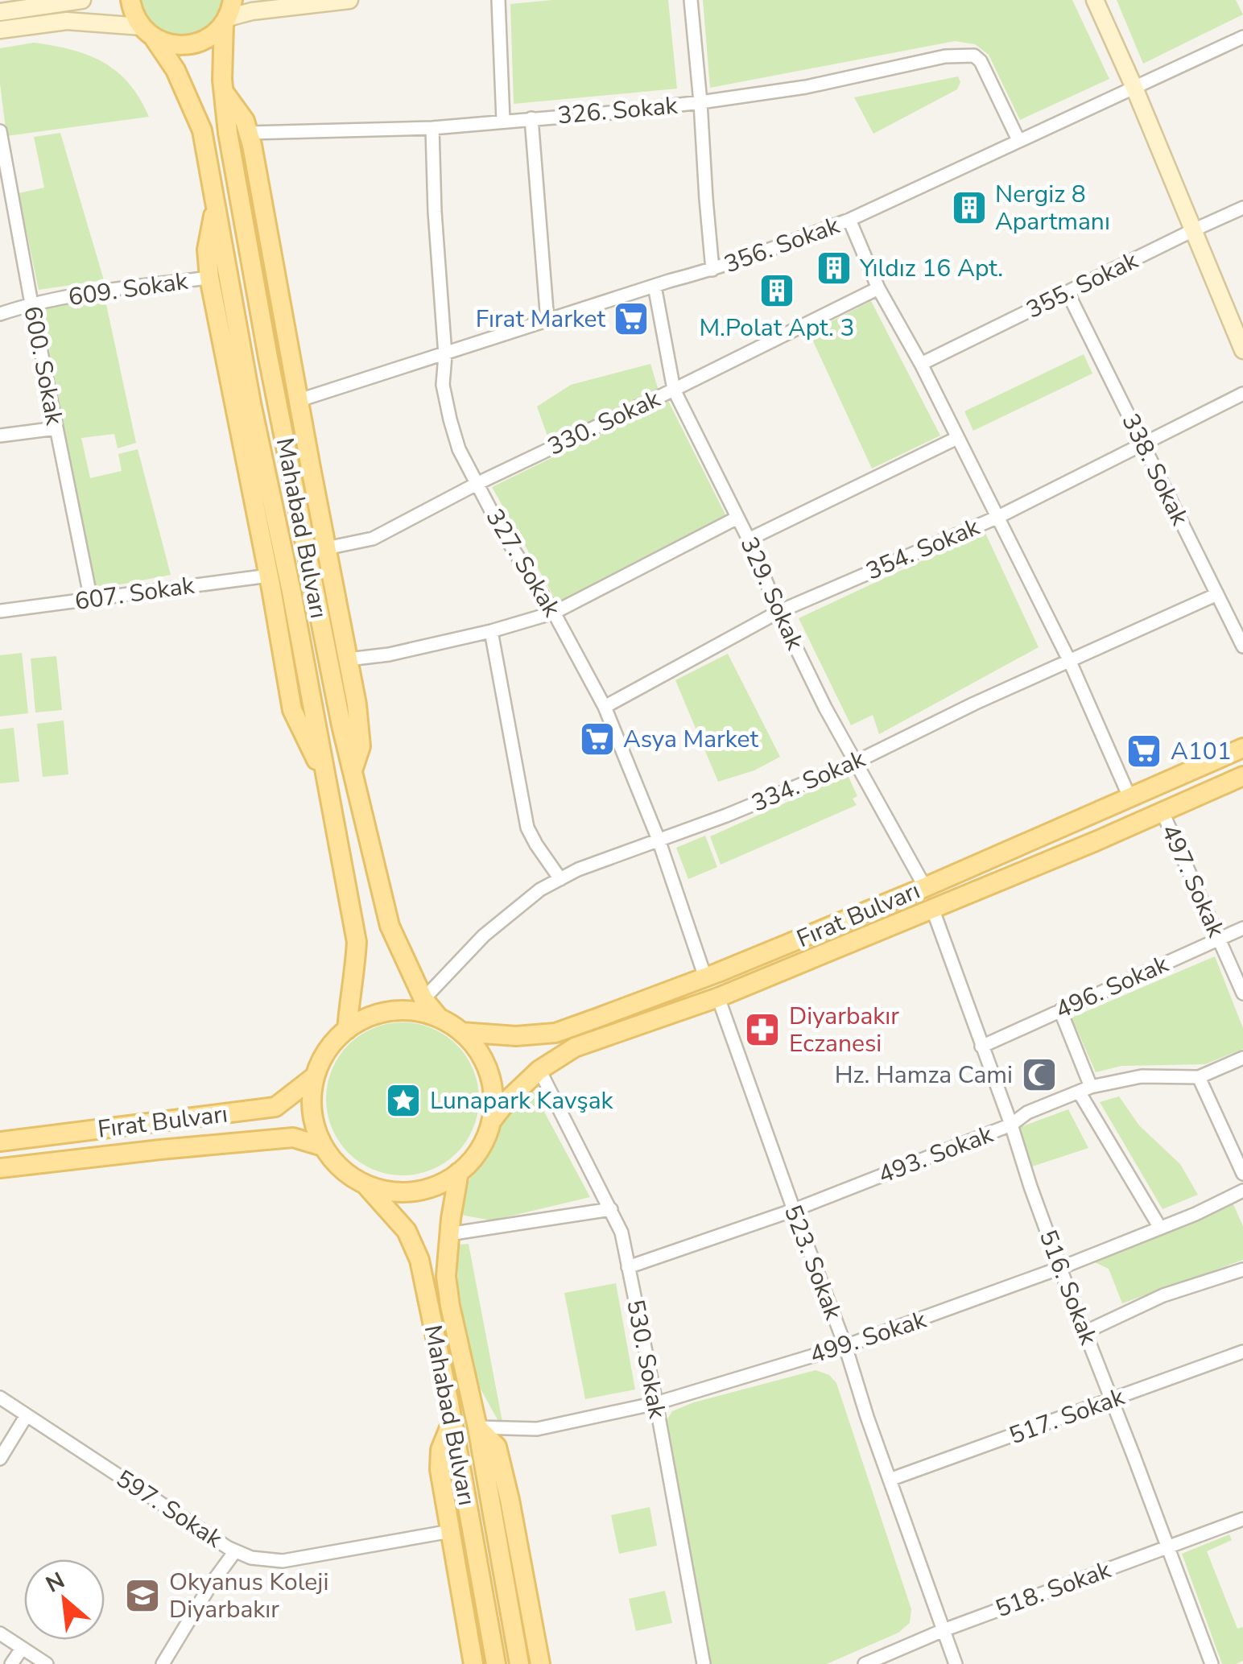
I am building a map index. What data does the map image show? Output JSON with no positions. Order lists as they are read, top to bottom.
{
  "streets": {
    "main road": ["Mahabad Bulvarı", "Fırat Bulvarı"],
    "street": [
      "326. Sokak",
      "356. Sokak",
      "355. Sokak",
      "609. Sokak",
      "600. Sokak",
      "330. Sokak",
      "338. Sokak",
      "354. Sokak",
      "327. Sokak",
      "607. Sokak",
      "329. Sokak",
      "334. Sokak",
      "497. Sokak",
      "496. Sokak",
      "493. Sokak",
      "523. Sokak",
      "516. Sokak",
      "499. Sokak",
      "530. Sokak",
      "517. Sokak",
      "597. Sokak",
      "518. Sokak"
    ]
  },
  "crossings": [
    ["326. Sokak", "356. Sokak"],
    ["326. Sokak", "327. Sokak"],
    ["356. Sokak", "327. Sokak"],
    ["356. Sokak", "329. Sokak"],
    ["355. Sokak", "338. Sokak"],
    ["609. Sokak", "600. Sokak"],
    ["600. Sokak", "607. Sokak"],
    ["330. Sokak", "327. Sokak"],
    ["330. Sokak", "329. Sokak"],
    ["338. Sokak", "354. Sokak"],
    ["338. Sokak", "334. Sokak"],
    ["Mahabad Bulvarı", "334. Sokak"],
    ["Mahabad Bulvarı", "Fırat Bulvarı"],
    ["Mahabad Bulvarı", "499. Sokak"],
    ["354. Sokak", "327. Sokak"],
    ["354. Sokak", "329. Sokak"],
    ["327. Sokak", "334. Sokak"],
    ["327. Sokak", "Fırat Bulvarı"],
    ["329. Sokak", "334. Sokak"],
    ["329. Sokak", "Fırat Bulvarı"],
    ["497. Sokak", "Fırat Bulvarı"],
    ["497. Sokak", "496. Sokak"],
    ["Fırat Bulvarı", "523. Sokak"],
    ["Fırat Bulvarı", "516. Sokak"],
    ["Fırat Bulvarı", "530. Sokak"],
    ["496. Sokak", "516. Sokak"],
    ["493. Sokak", "523. Sokak"],
    ["493. Sokak", "516. Sokak"],
    ["493. Sokak", "530. Sokak"],
    ["523. Sokak", "499. Sokak"],
    ["523. Sokak", "517. Sokak"],
    ["523. Sokak", "518. Sokak"],
    ["516. Sokak", "499. Sokak"],
    ["516. Sokak", "517. Sokak"],
    ["516. Sokak", "518. Sokak"],
    ["499. Sokak", "530. Sokak"]
  ],
  "places": {
    "building": ["Nergiz 8 Apartmanı", "Yıldız 16 Apt.", "M.Polat Apt. 3"],
    "supermarket": ["Fırat Market", "Asya Market", "A101"],
    "pharmacy": ["Diyarbakır Eczanesi"],
    "mosque": ["Hz. Hamza Cami"],
    "place": ["Lunapark Kavşak"],
    "school or university": ["Okyanus Koleji Diyarbakır"]
  },
  "north": "top left"
}
